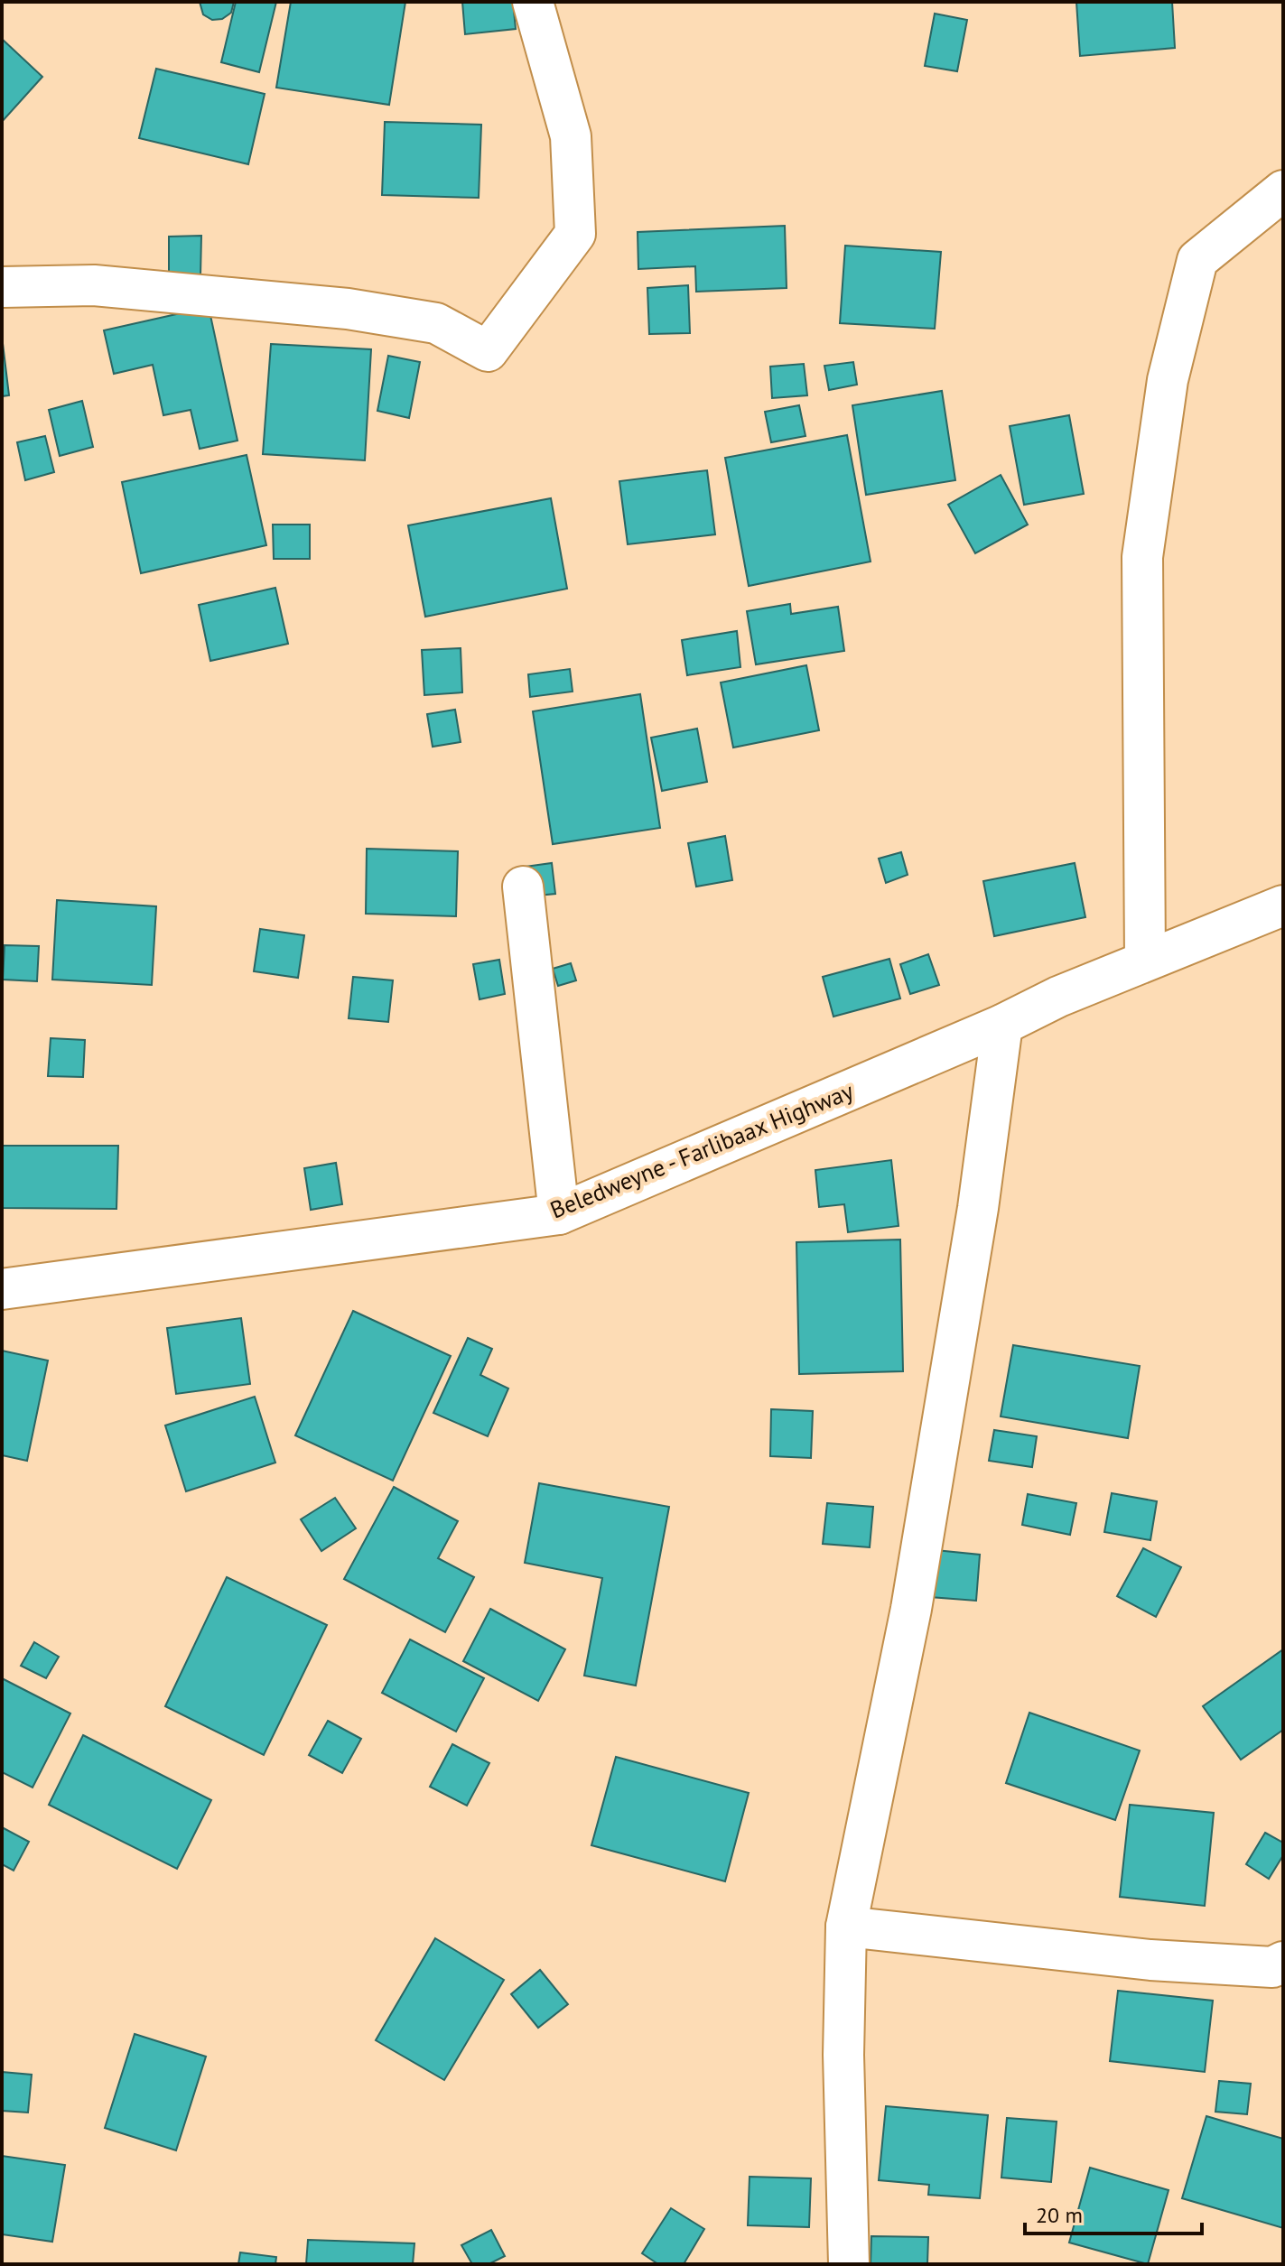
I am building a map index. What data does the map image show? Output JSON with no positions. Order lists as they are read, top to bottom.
{
  "streets": {
    "street": ["Beledweyne - Farlibaax Highway"]
  },
  "scale_bar": "20 m"
}
